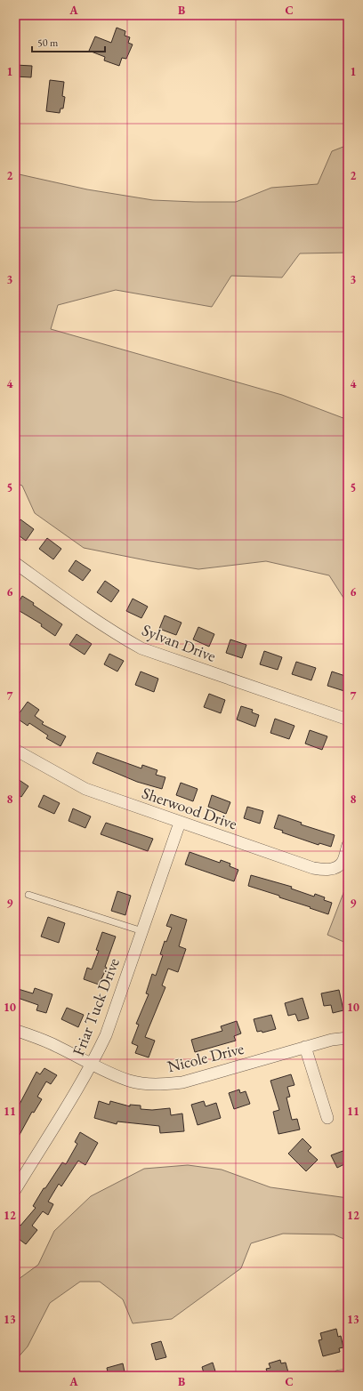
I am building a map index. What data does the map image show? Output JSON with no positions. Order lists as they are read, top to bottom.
{
  "streets": {
    "street": [
      "Sylvan Drive",
      "Sherwood Drive",
      "Friar Tuck Drive",
      "Nicole Drive"
    ]
  },
  "crossings": [
    ["Sherwood Drive", "Friar Tuck Drive"],
    ["Friar Tuck Drive", "Nicole Drive"]
  ],
  "scale_bar": "50 m",
  "grid": {
    "columns": ["A", "B", "C"],
    "rows": [
      "1",
      "2",
      "3",
      "4",
      "5",
      "6",
      "7",
      "8",
      "9",
      "10",
      "11",
      "12",
      "13"
    ]
  }
}
